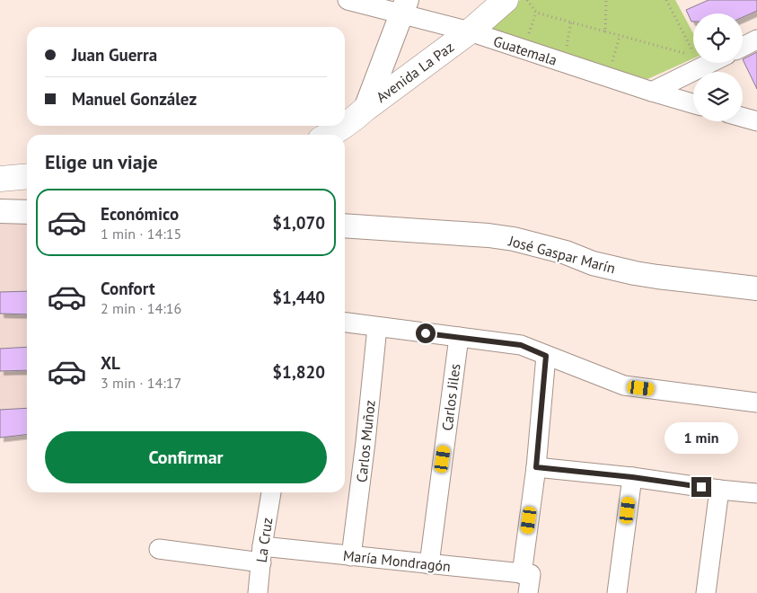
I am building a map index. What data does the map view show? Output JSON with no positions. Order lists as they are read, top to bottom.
{
  "streets": {
    "main road": ["Avenida La Paz"],
    "street": [
      "Guatemala",
      "José Gaspar Marín",
      "Carlos Jiles",
      "Carlos Muñoz",
      "La Cruz",
      "María Mondragón"
    ]
  },
  "crossings": [
    ["Guatemala", "Avenida La Paz"],
    ["Carlos Jiles", "María Mondragón"],
    ["Carlos Muñoz", "María Mondragón"],
    ["La Cruz", "María Mondragón"]
  ],
  "page": {
    "banner": ["Juan Guerra", "Manuel González"],
    "heading": "Elige un viaje",
    "list": [
      {
        "name": "Económico",
        "note": "1 min · 14:15",
        "value": "$1,070"
      },
      {
        "name": "Confort",
        "note": "2 min · 14:16",
        "value": "$1,440"
      },
      {
        "name": "XL",
        "note": "3 min · 14:17",
        "value": "$1,820"
      }
    ],
    "bubble": "1 min",
    "buttons": "Confirmar"
  }
}
